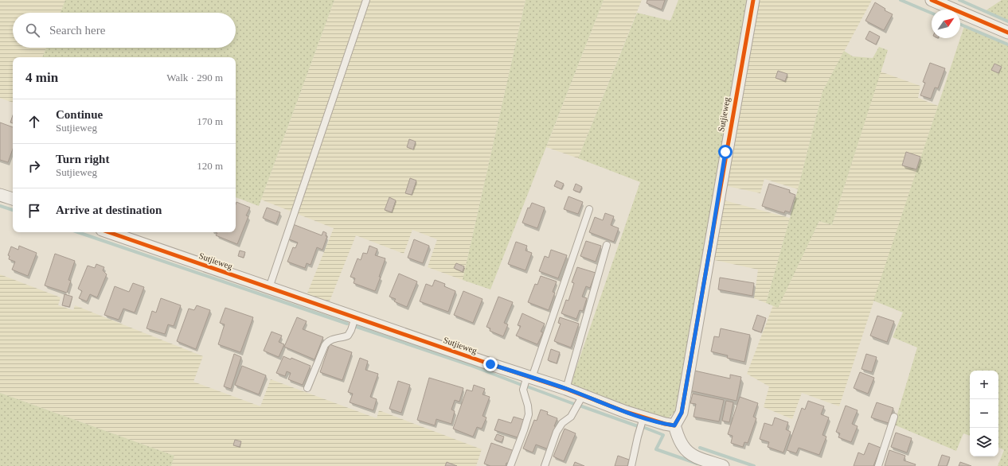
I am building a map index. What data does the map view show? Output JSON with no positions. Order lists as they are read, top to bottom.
{
  "streets": {
    "street": ["Sutjieweg"]
  },
  "north": "top right",
  "page": {
    "search": "Search here",
    "heading": ["4 min", "Walk · 290 m"],
    "list": [
      ["Continue", "Sutjieweg", "170 m"],
      ["Turn right", "Sutjieweg", "120 m"],
      "Arrive at destination"
    ],
    "map_buttons": ["+", "−"]
  }
}
